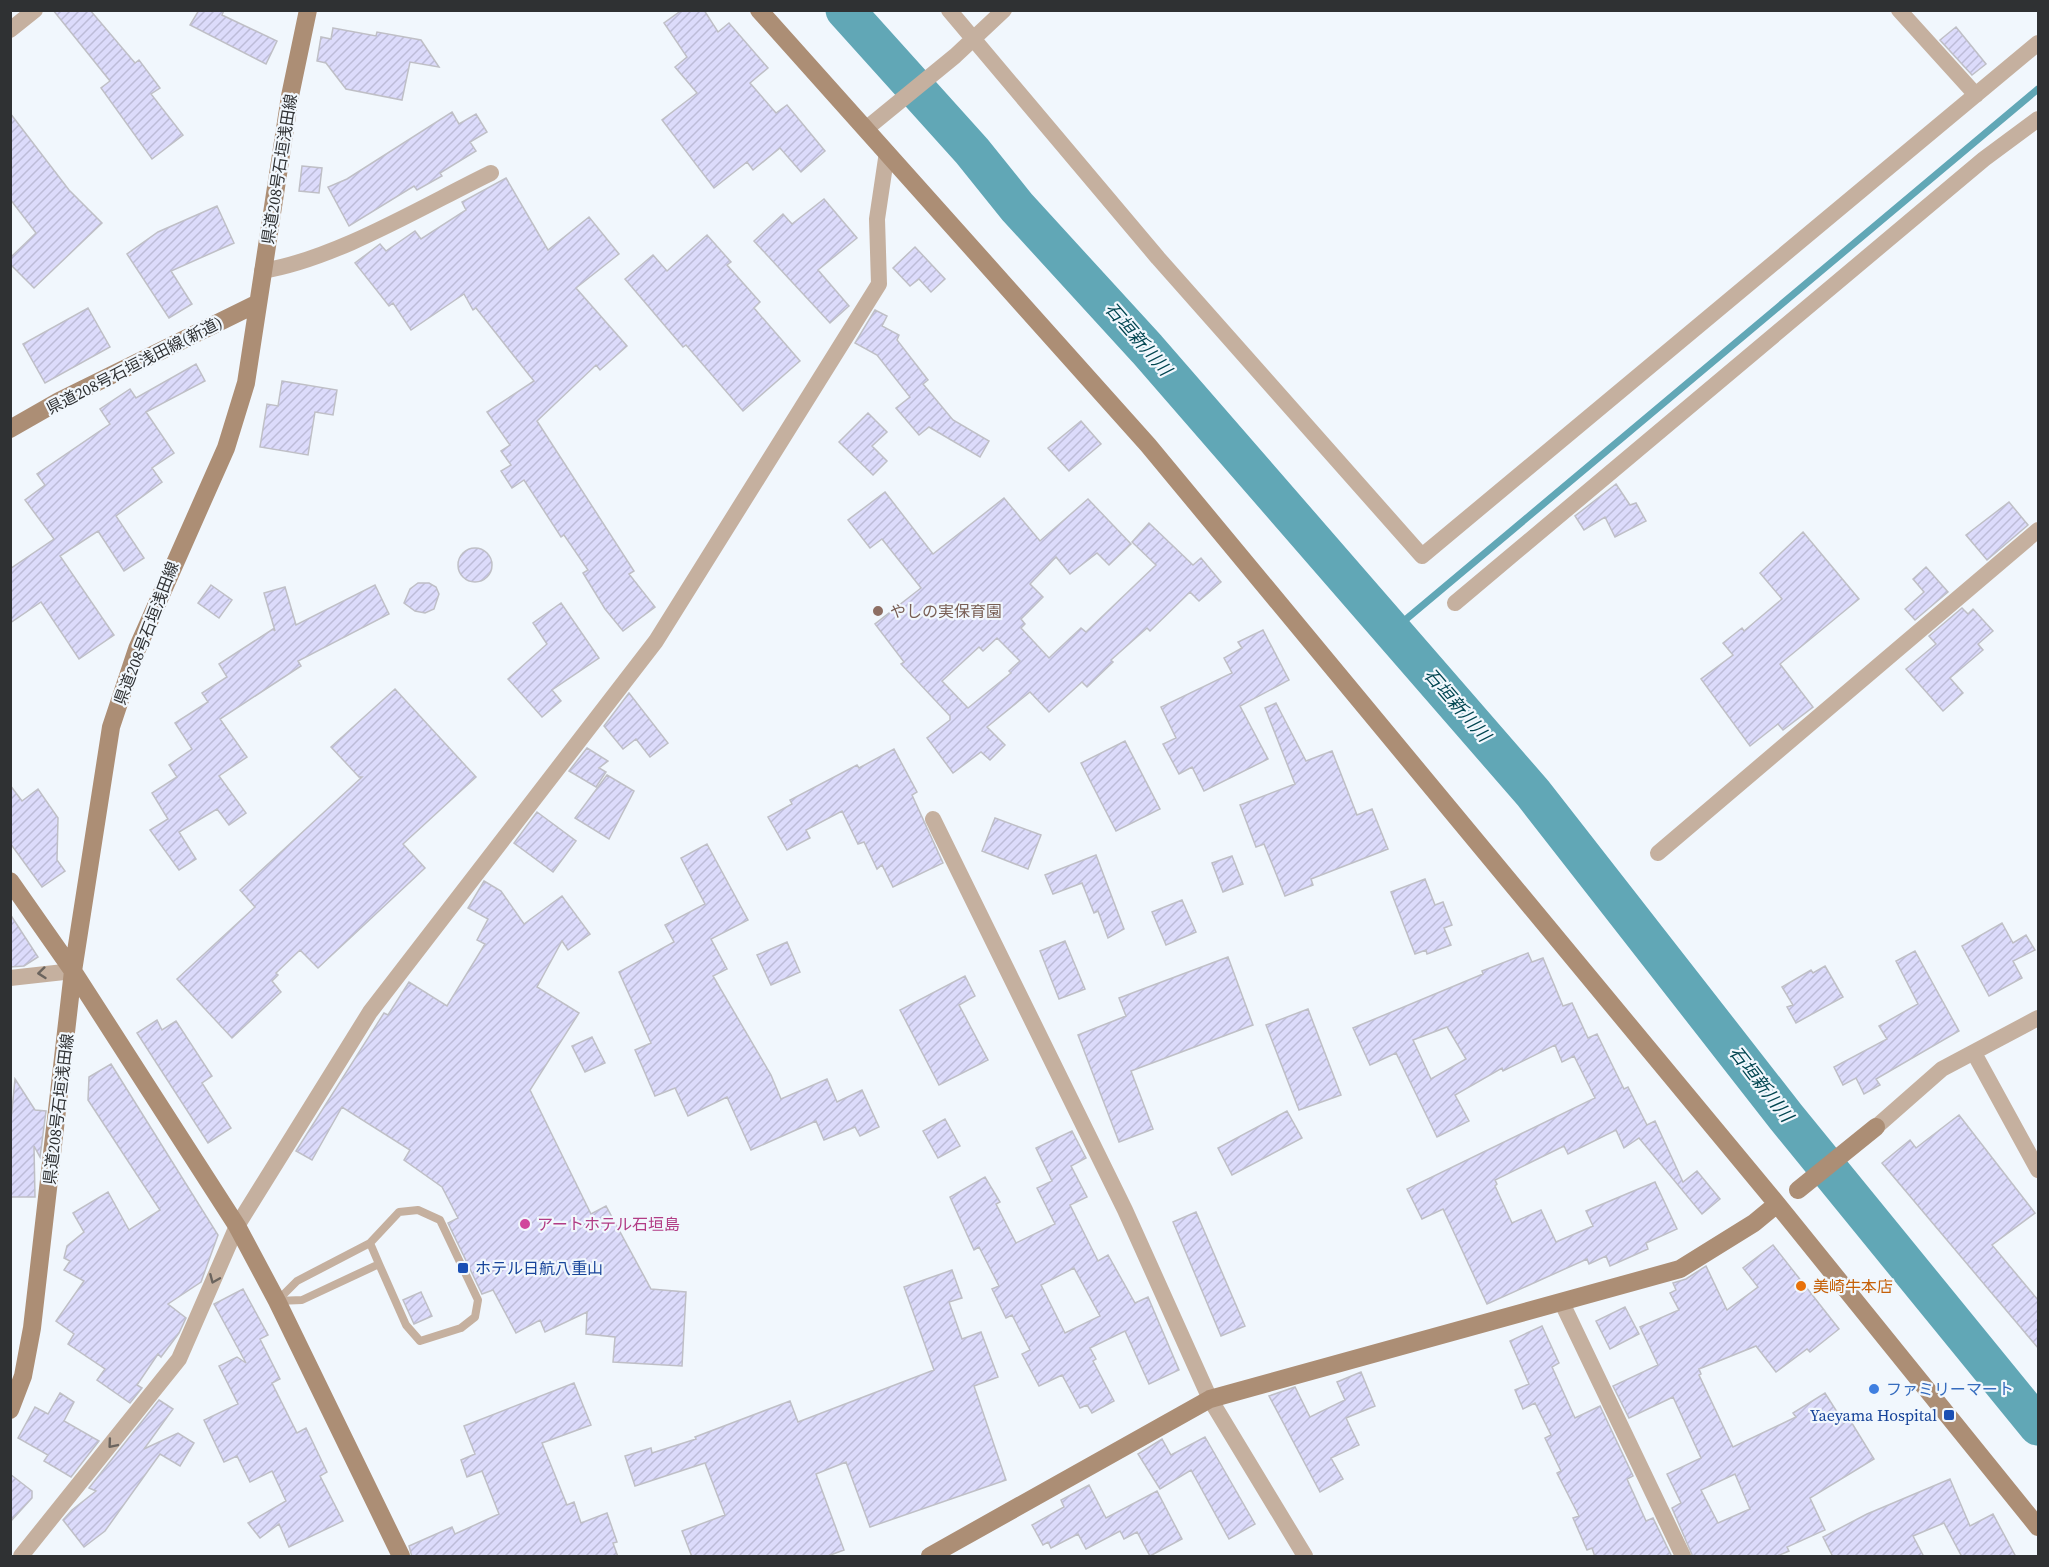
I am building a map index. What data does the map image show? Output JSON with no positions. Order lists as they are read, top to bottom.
{
  "streets": {
    "street": ["県道208号石垣浅田線", "県道208号石垣浅田線(新道)"]
  },
  "crossings": [
    ["県道208号石垣浅田線", "県道208号石垣浅田線(新道)"]
  ],
  "water": ["石垣新川川"],
  "places": {
    "other": [
      "やしの実保育園",
      "アートホテル石垣島",
      "美崎牛本店",
      "ファミリーマート"
    ],
    "transit": ["ホテル日航八重山", "Yaeyama Hospital"]
  }
}
